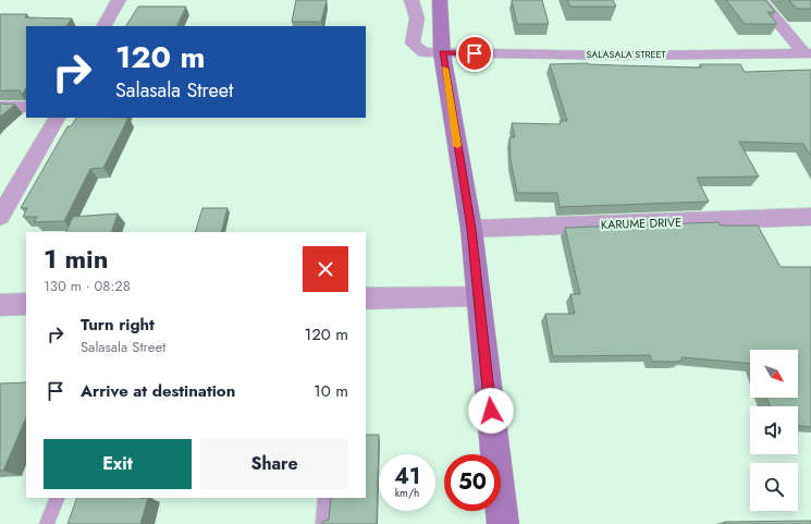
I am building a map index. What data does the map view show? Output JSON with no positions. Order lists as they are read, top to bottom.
{
  "streets": {
    "street": ["SALASALA STREET", "KARUME DRIVE"]
  },
  "north": "bottom right",
  "page": {
    "turn": ["120 m", "Salasala Street"],
    "heading": ["1 min", "130 m · 08:28"],
    "list": [
      {
        "name": "Turn right",
        "note": "Salasala Street",
        "value": "120 m"
      },
      {
        "name": "Arrive at destination",
        "value": "10 m"
      }
    ],
    "buttons": ["Exit", "Share"],
    "speed": "41 km/h",
    "limit": "50"
  }
}
